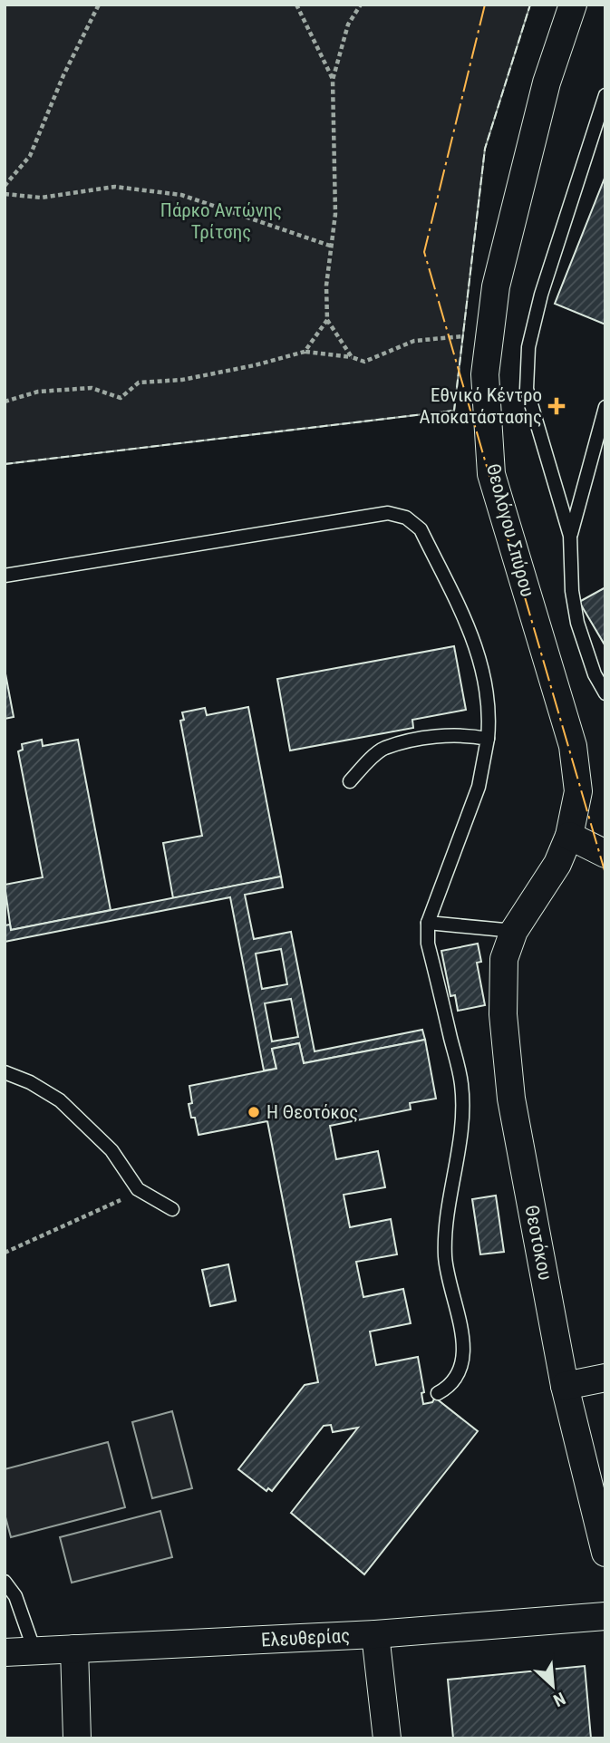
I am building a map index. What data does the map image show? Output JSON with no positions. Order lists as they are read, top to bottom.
{
  "streets": {
    "street": ["Θεολόγου Σπύρου", "Θεοτόκου", "Ελευθερίας"]
  },
  "crossings": [
    ["Θεολόγου Σπύρου", "Θεοτόκου"]
  ],
  "parks": ["Πάρκο Αντώνης Τρίτσης"],
  "places": {
    "health": ["Εθνικό Κέντρο Αποκατάστασης"],
    "other": ["Η Θεοτόκος"]
  },
  "north": "bottom right"
}
